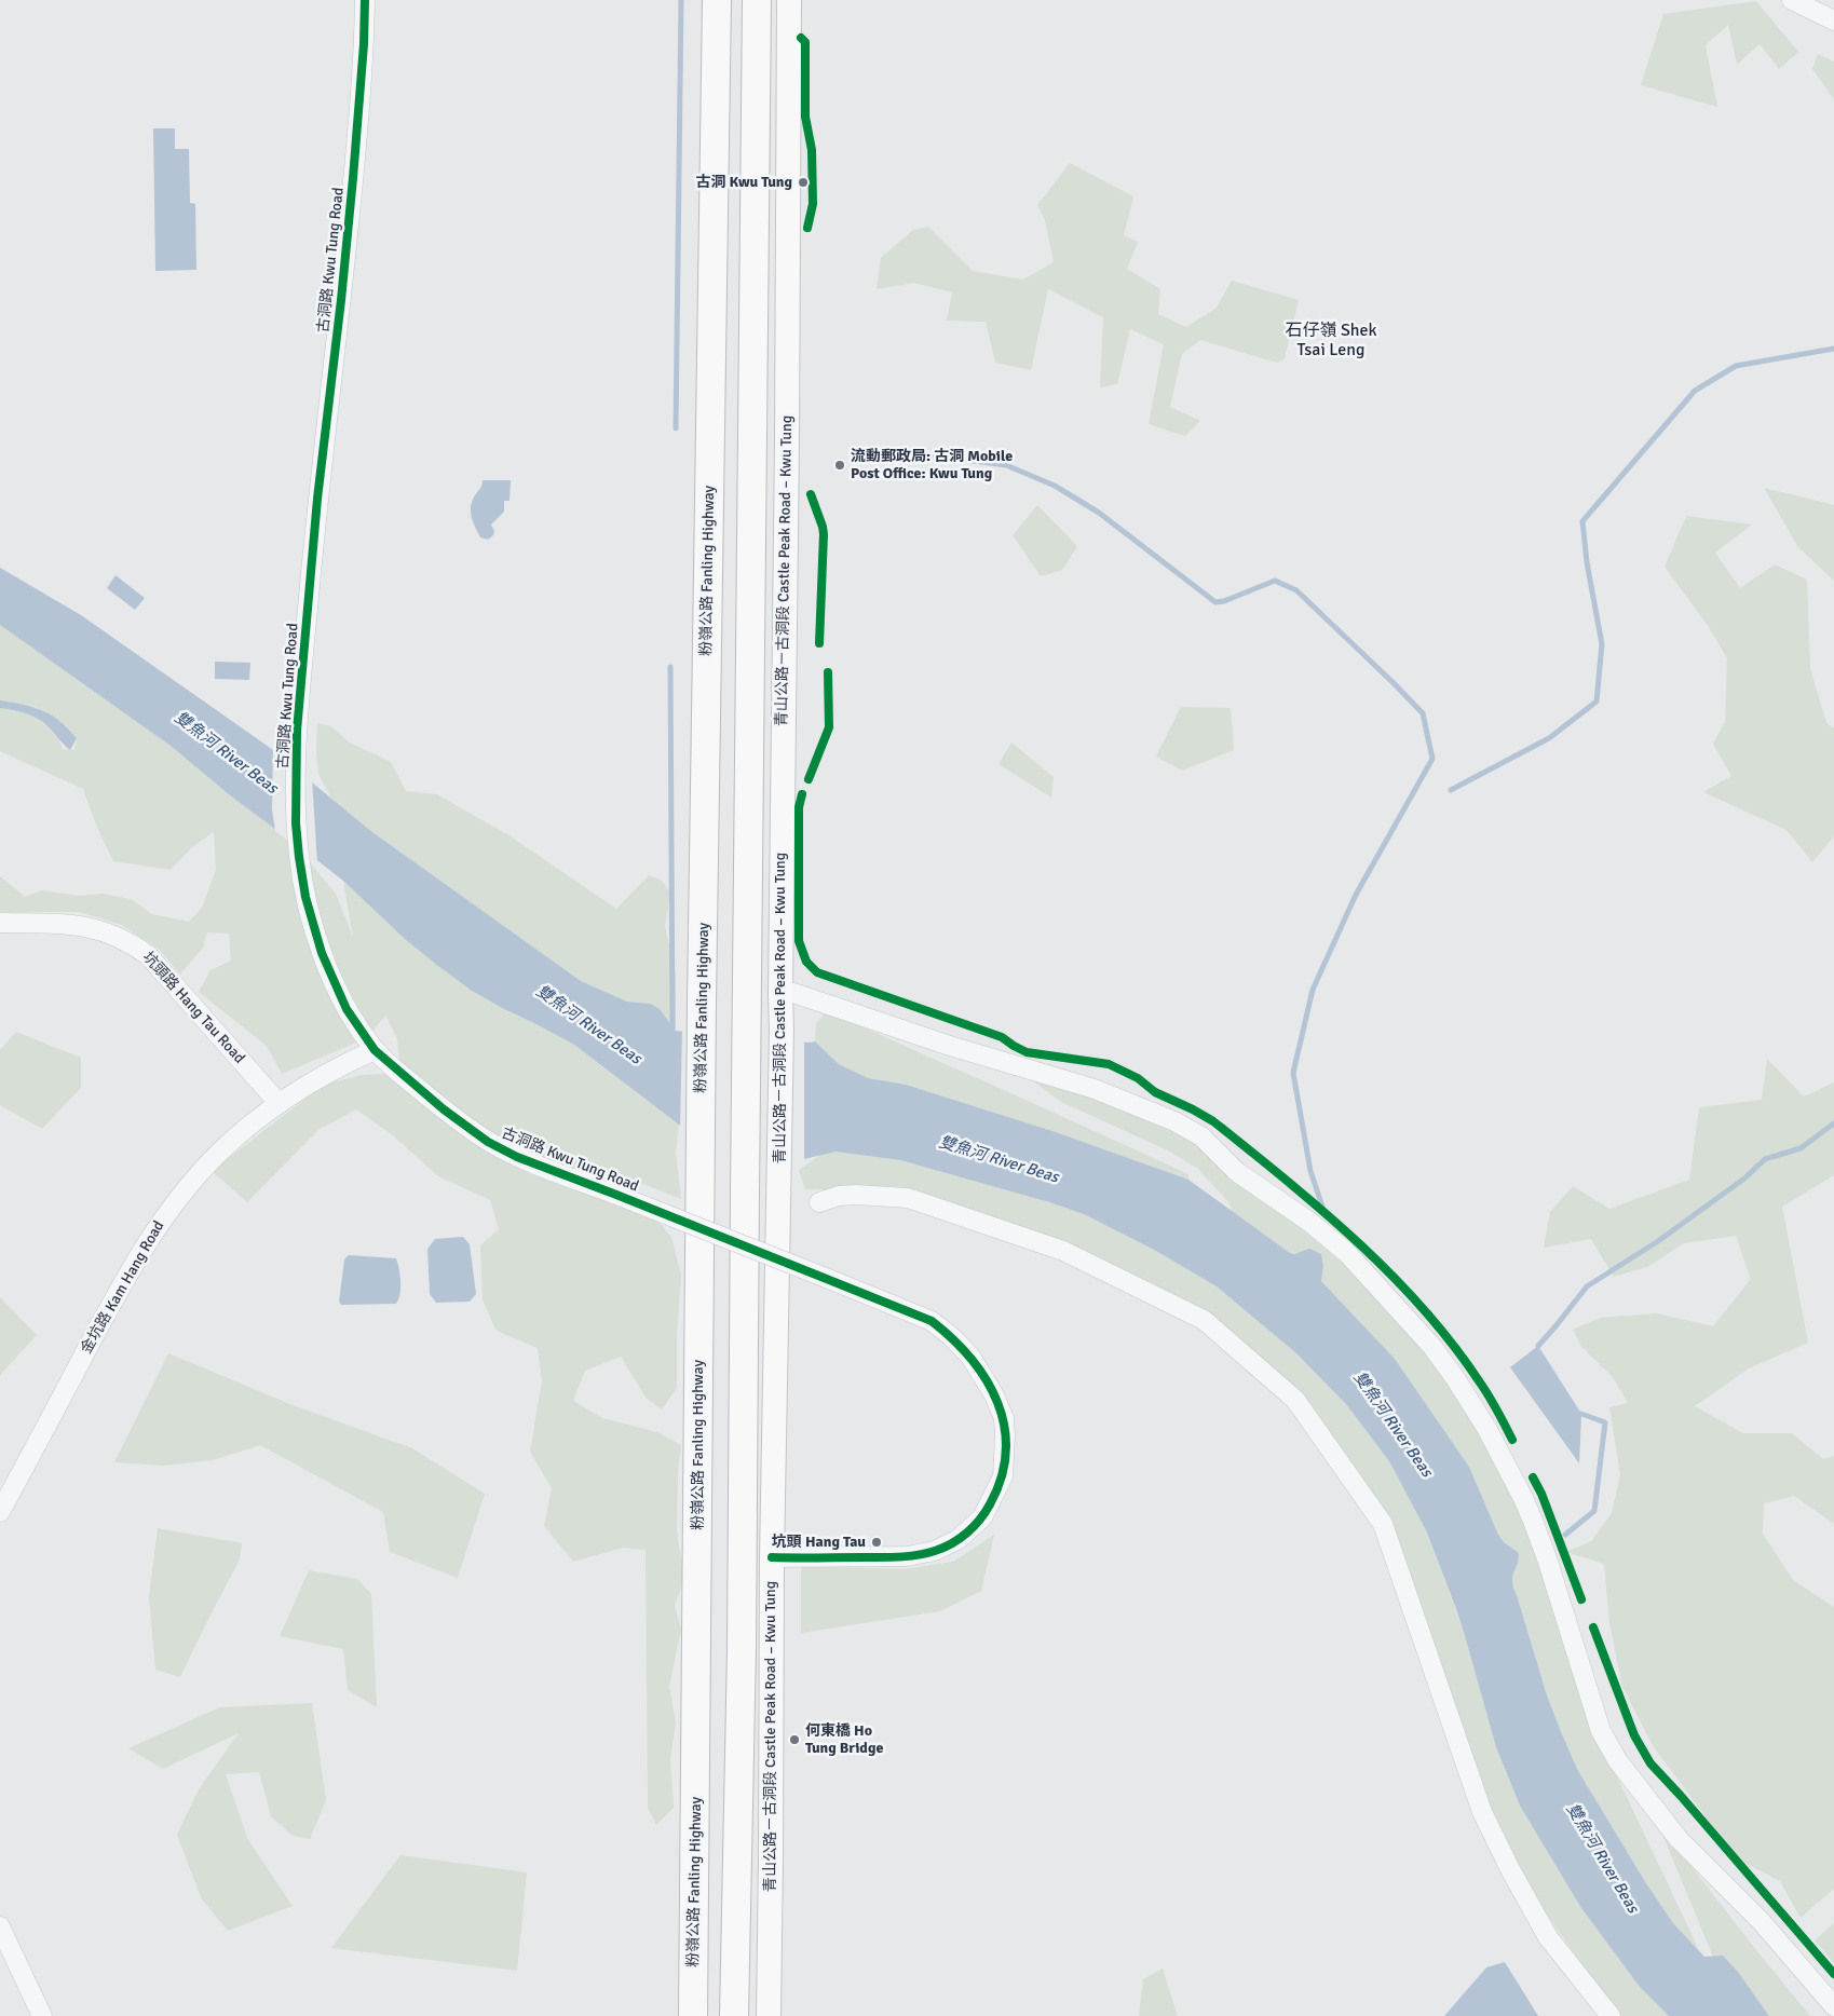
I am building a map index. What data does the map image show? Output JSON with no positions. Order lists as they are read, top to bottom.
{
  "streets": {
    "highway": ["粉嶺公路 Fanling Highway"],
    "main road": ["青山公路－古洞段 Castle Peak Road – Kwu Tung"],
    "street": ["古洞路 Kwu Tung Road", "坑頭路 Hang Tau Road", "金坑路 Kam Hang Road"]
  },
  "crossings": [
    ["古洞路 Kwu Tung Road", "青山公路－古洞段 Castle Peak Road – Kwu Tung"],
    ["古洞路 Kwu Tung Road", "金坑路 Kam Hang Road"],
    ["坑頭路 Hang Tau Road", "金坑路 Kam Hang Road"]
  ],
  "districts": ["石仔嶺 Shek Tsai Leng"],
  "water": ["雙魚河 River Beas"],
  "places": [
    "古洞 Kwu Tung",
    "流動郵政局: 古洞 Mobile Post Office: Kwu Tung",
    "坑頭 Hang Tau",
    "何東橋 Ho Tung Bridge"
  ]
}
